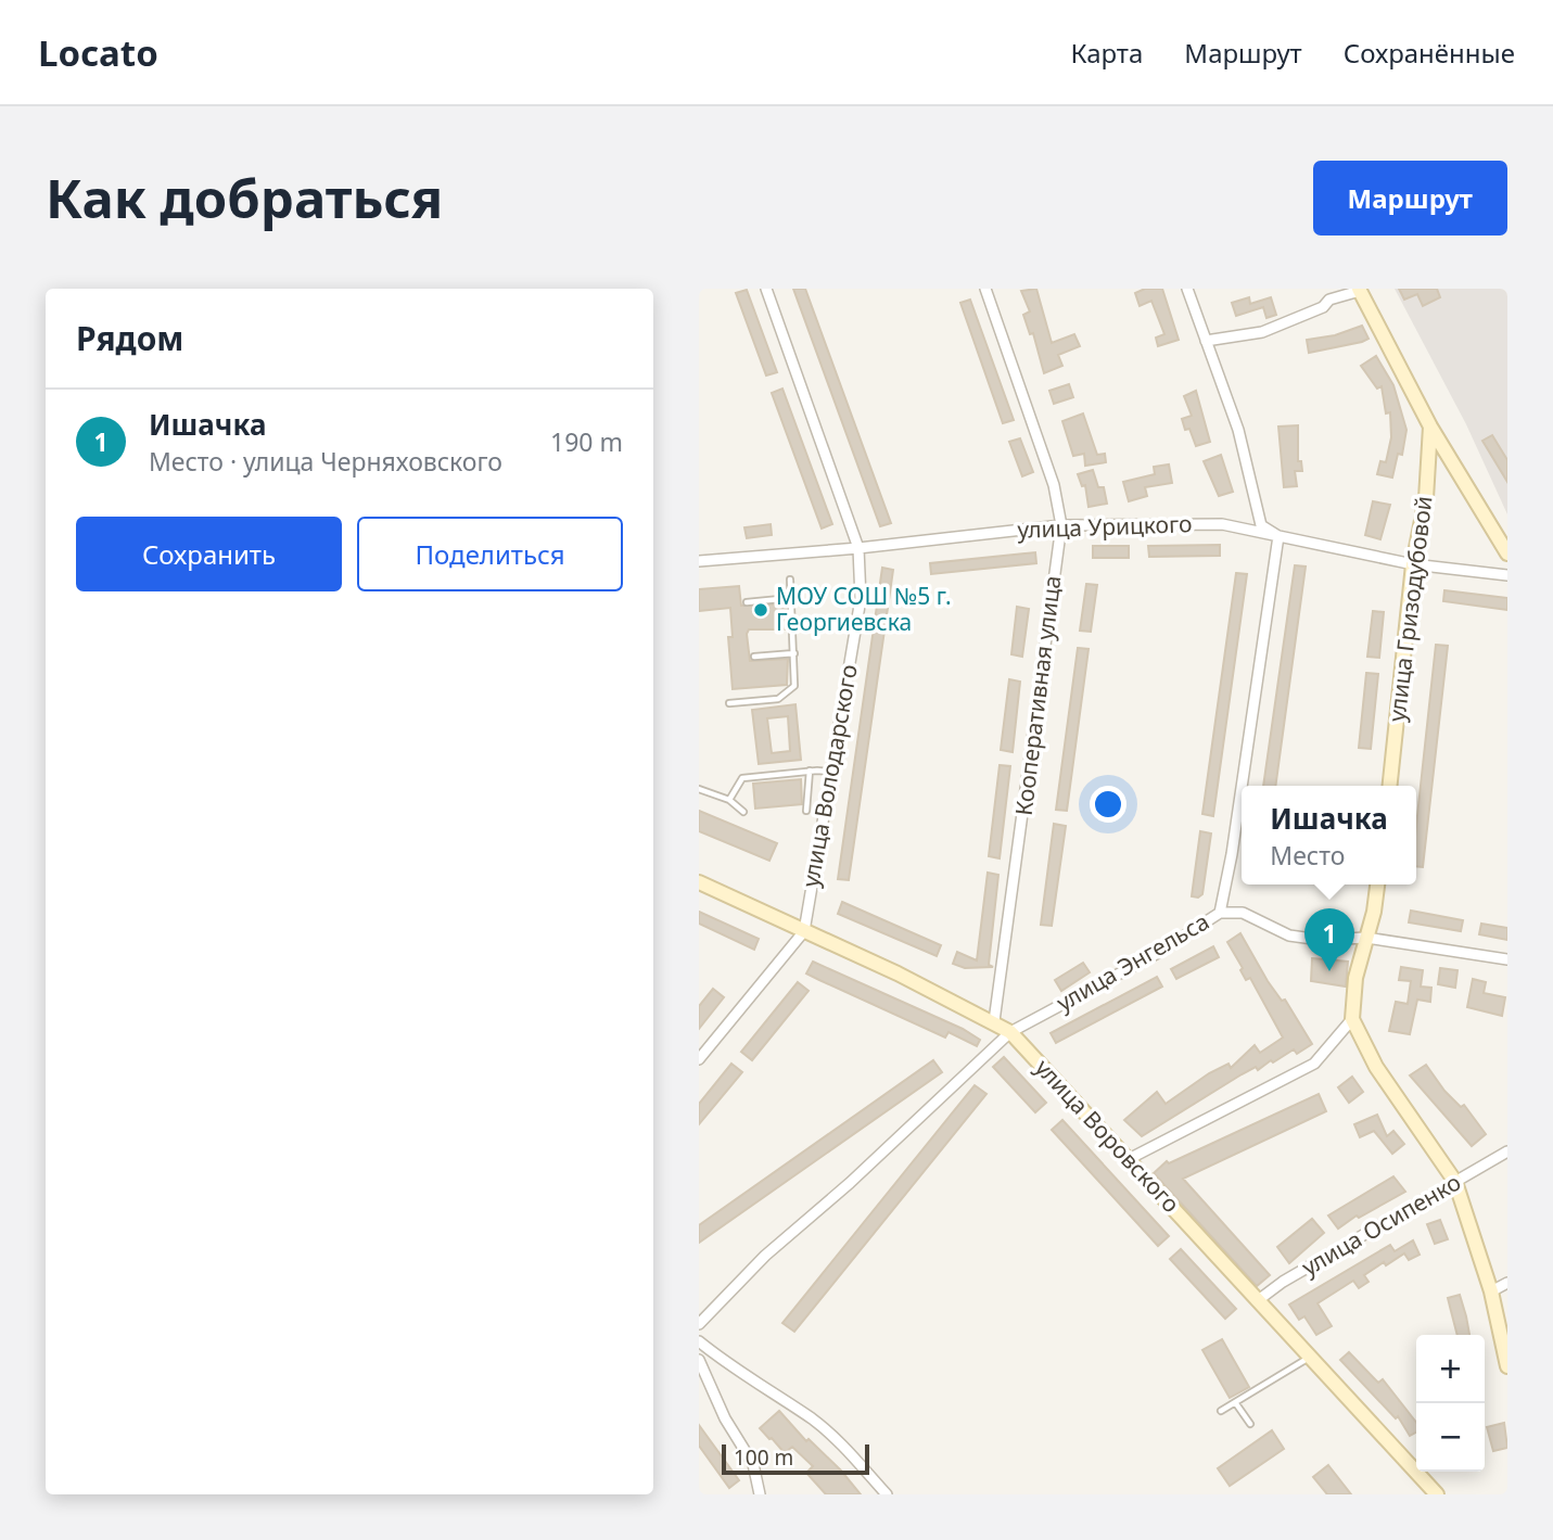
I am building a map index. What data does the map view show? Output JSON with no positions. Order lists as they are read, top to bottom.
{
  "streets": {
    "street": [
      "улица Урицкого",
      "улица Гризодубовой",
      "Кооперативная улица",
      "улица Володарского",
      "улица Энгельса",
      "улица Воровского",
      "улица Осипенко"
    ]
  },
  "crossings": [
    ["улица Урицкого", "улица Гризодубовой"],
    ["улица Урицкого", "Кооперативная улица"],
    ["улица Урицкого", "улица Володарского"],
    ["улица Урицкого", "улица Энгельса"],
    ["Кооперативная улица", "улица Воровского"],
    ["улица Володарского", "улица Воровского"],
    ["улица Энгельса", "улица Воровского"],
    ["улица Воровского", "улица Осипенко"]
  ],
  "places": ["МОУ СОШ №5 г. Георгиевска"],
  "scale_bar": "100 m",
  "page": {
    "header": "Locato",
    "nav": ["Карта", "Маршрут", "Сохранённые"],
    "buttons": [
      "Маршрут",
      ["Сохранить", "Поделиться"]
    ],
    "title": "Как добраться",
    "heading": "Рядом",
    "list": [
      {
        "mark": "1",
        "name": "Ишачка",
        "note": "Место · улица Черняховского",
        "value": "190 m"
      }
    ],
    "popup": ["Ишачка", "Место"],
    "pins": "1",
    "map_buttons": ["+", "−"],
    "scale": "100 m"
  }
}
